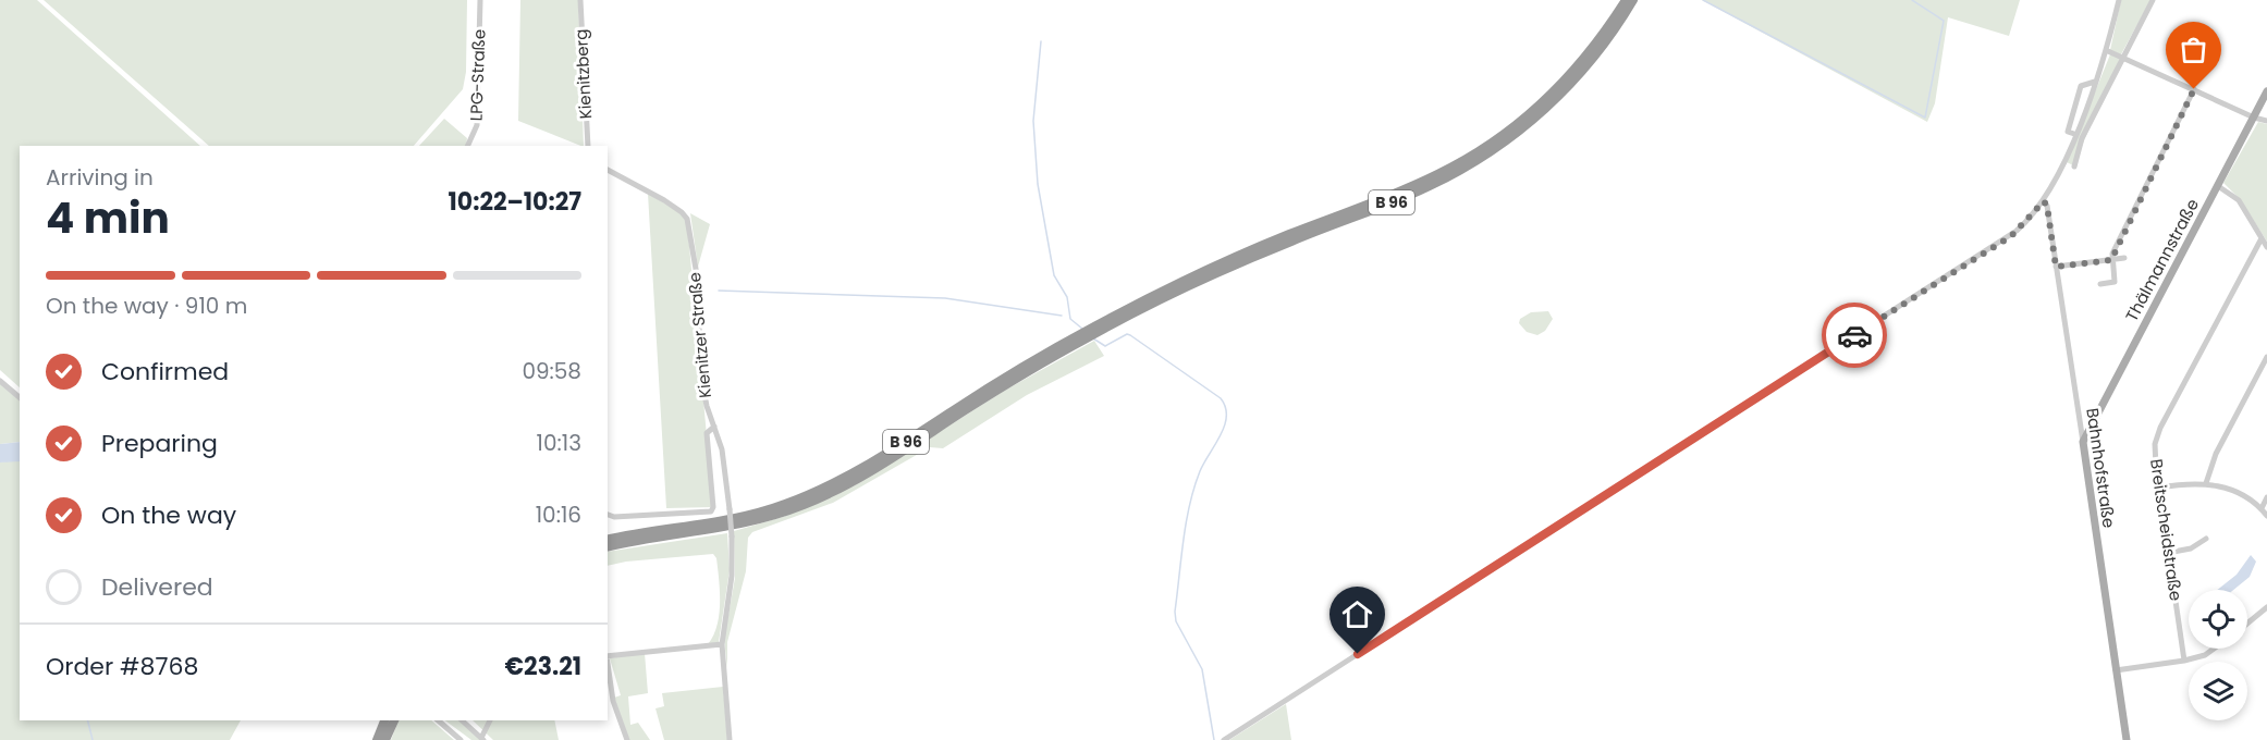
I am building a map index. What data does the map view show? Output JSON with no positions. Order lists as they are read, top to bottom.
{
  "streets": {
    "highway": ["B 96"],
    "main road": ["Thälmannstraße", "Bahnhofstraße"],
    "street": [
      "Kienitzberg",
      "LPG-Straße",
      "Kienitzer Straße",
      "Breitscheidstraße"
    ]
  },
  "crossings": [
    ["Thälmannstraße", "Bahnhofstraße"]
  ],
  "page": {
    "heading": ["4 min", "Arriving in", "10:22–10:27"],
    "panel": ["Order #8768", "€23.21"],
    "bar": "On the way · 910 m",
    "list": [
      ["Confirmed", "09:58"],
      ["Preparing", "10:13"],
      ["On the way", "10:16"],
      "Delivered"
    ]
  }
}
